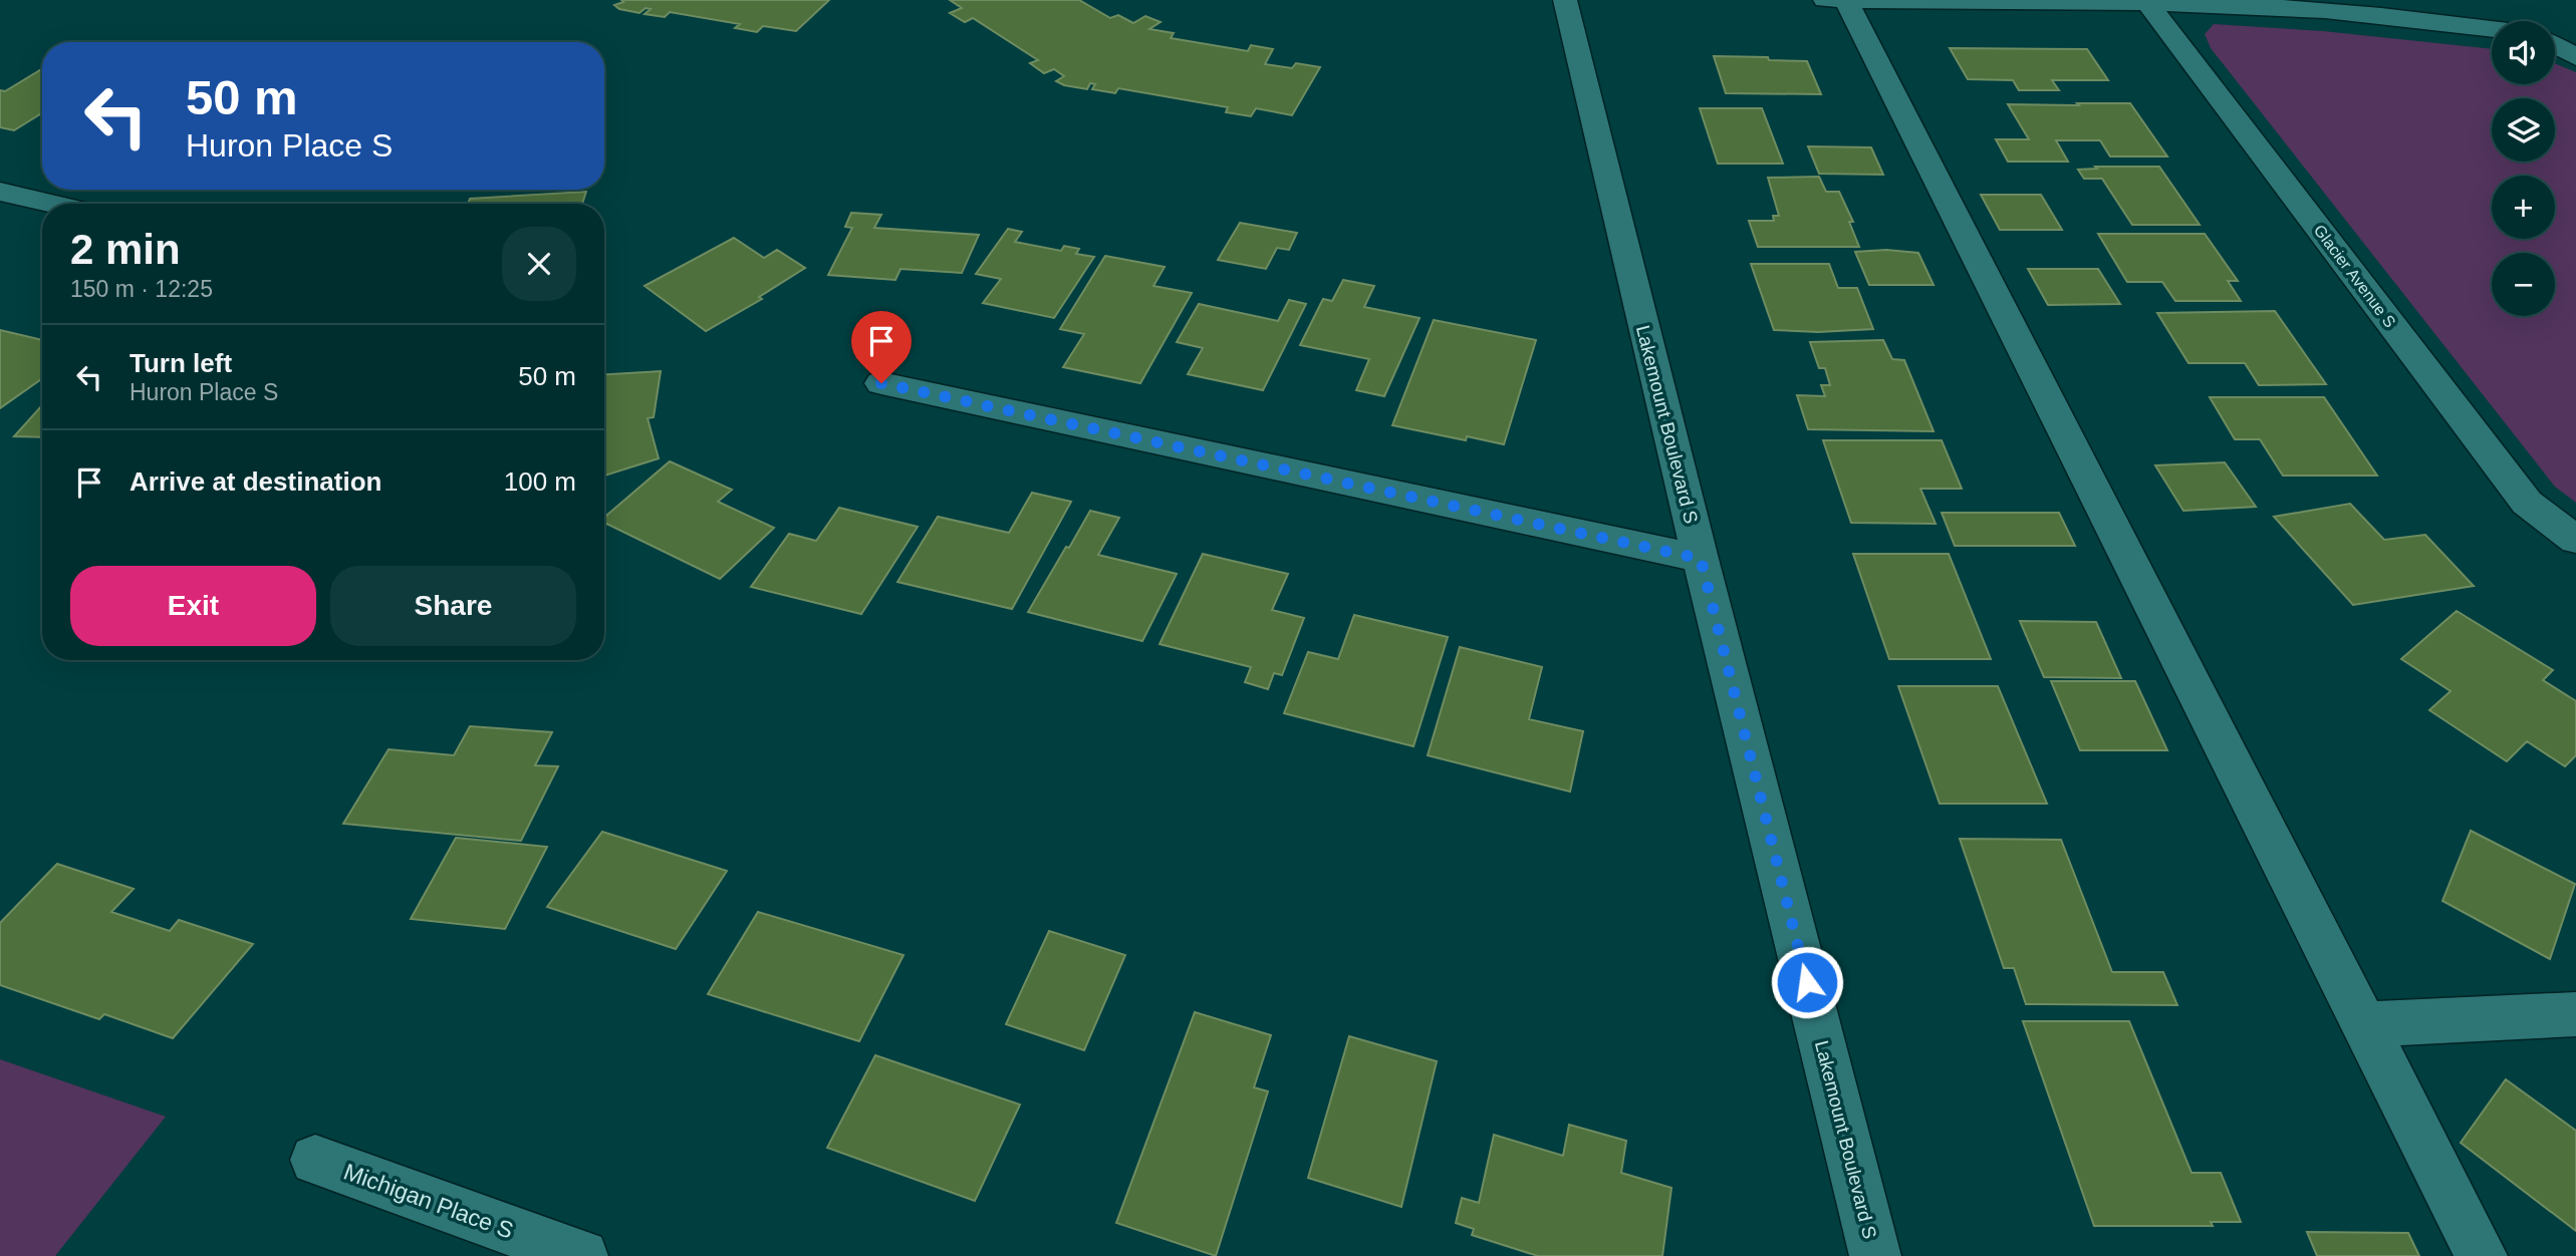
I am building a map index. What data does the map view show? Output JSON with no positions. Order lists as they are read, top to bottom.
{
  "streets": {
    "street": ["Glacier Avenue S", "Lakemount Boulevard S", "Michigan Place S"]
  },
  "page": {
    "map_buttons": ["+", "−"],
    "turn": ["50 m", "Huron Place S"],
    "heading": ["2 min", "150 m · 12:25"],
    "list": [
      {
        "name": "Turn left",
        "note": "Huron Place S",
        "value": "50 m"
      },
      {
        "name": "Arrive at destination",
        "value": "100 m"
      }
    ],
    "buttons": ["Exit", "Share"]
  }
}
